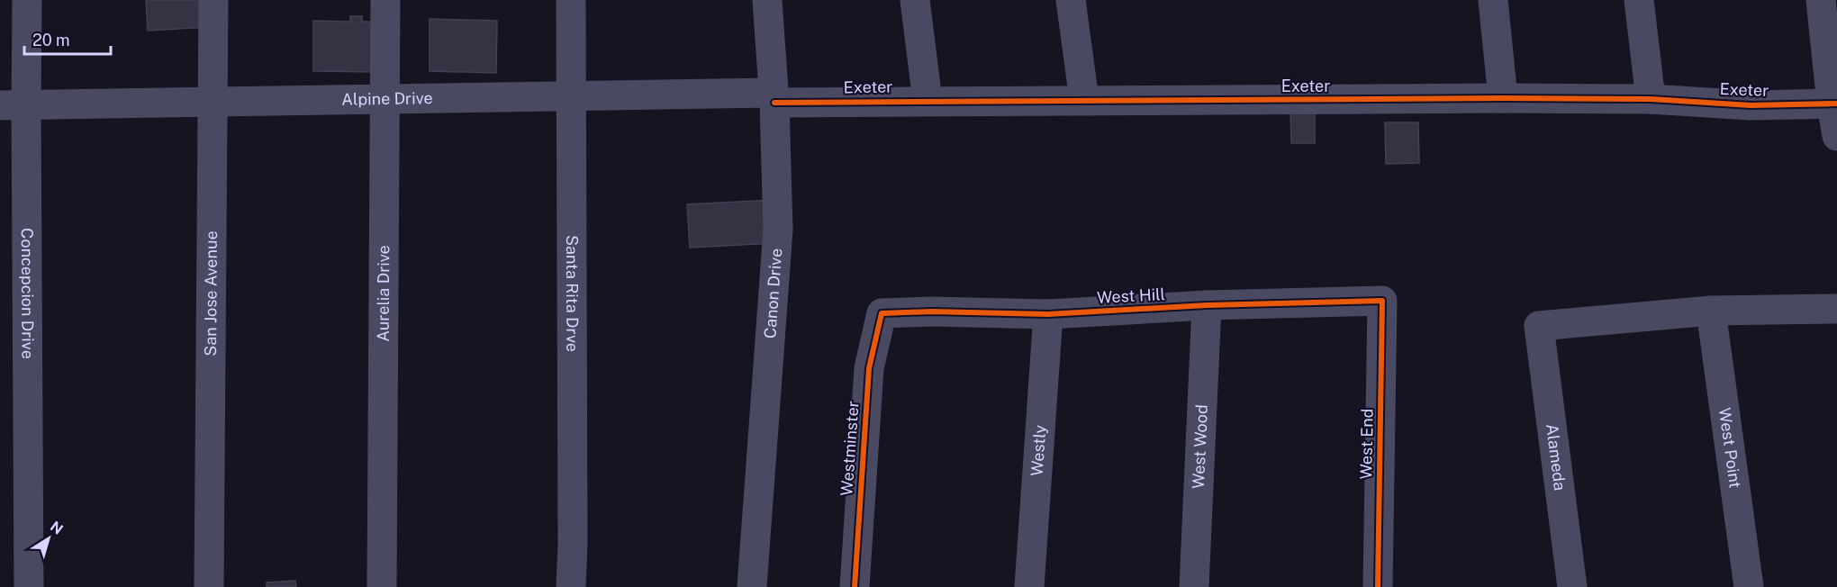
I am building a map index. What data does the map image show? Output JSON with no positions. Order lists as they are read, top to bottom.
{
  "streets": {
    "street": [
      "Exeter",
      "Alpine Drive",
      "Concepcion Drive",
      "San Jose Avenue",
      "Aurelia Drive",
      "Santa Rita Drve",
      "Canon Drive",
      "West Hill",
      "West End",
      "West Wood",
      "Westminster",
      "West Point",
      "Westly",
      "Alameda"
    ]
  },
  "crossings": [
    ["Exeter", "Alpine Drive"],
    ["Exeter", "Canon Drive"],
    ["Alpine Drive", "Concepcion Drive"],
    ["Alpine Drive", "San Jose Avenue"],
    ["Alpine Drive", "Aurelia Drive"],
    ["Alpine Drive", "Santa Rita Drve"],
    ["Alpine Drive", "Canon Drive"],
    ["West Hill", "West End"],
    ["West Hill", "West Wood"],
    ["West Hill", "Westminster"],
    ["West Hill", "Westly"],
    ["West Point", "Alameda"]
  ],
  "scale_bar": "20 m",
  "north": "top right"
}
